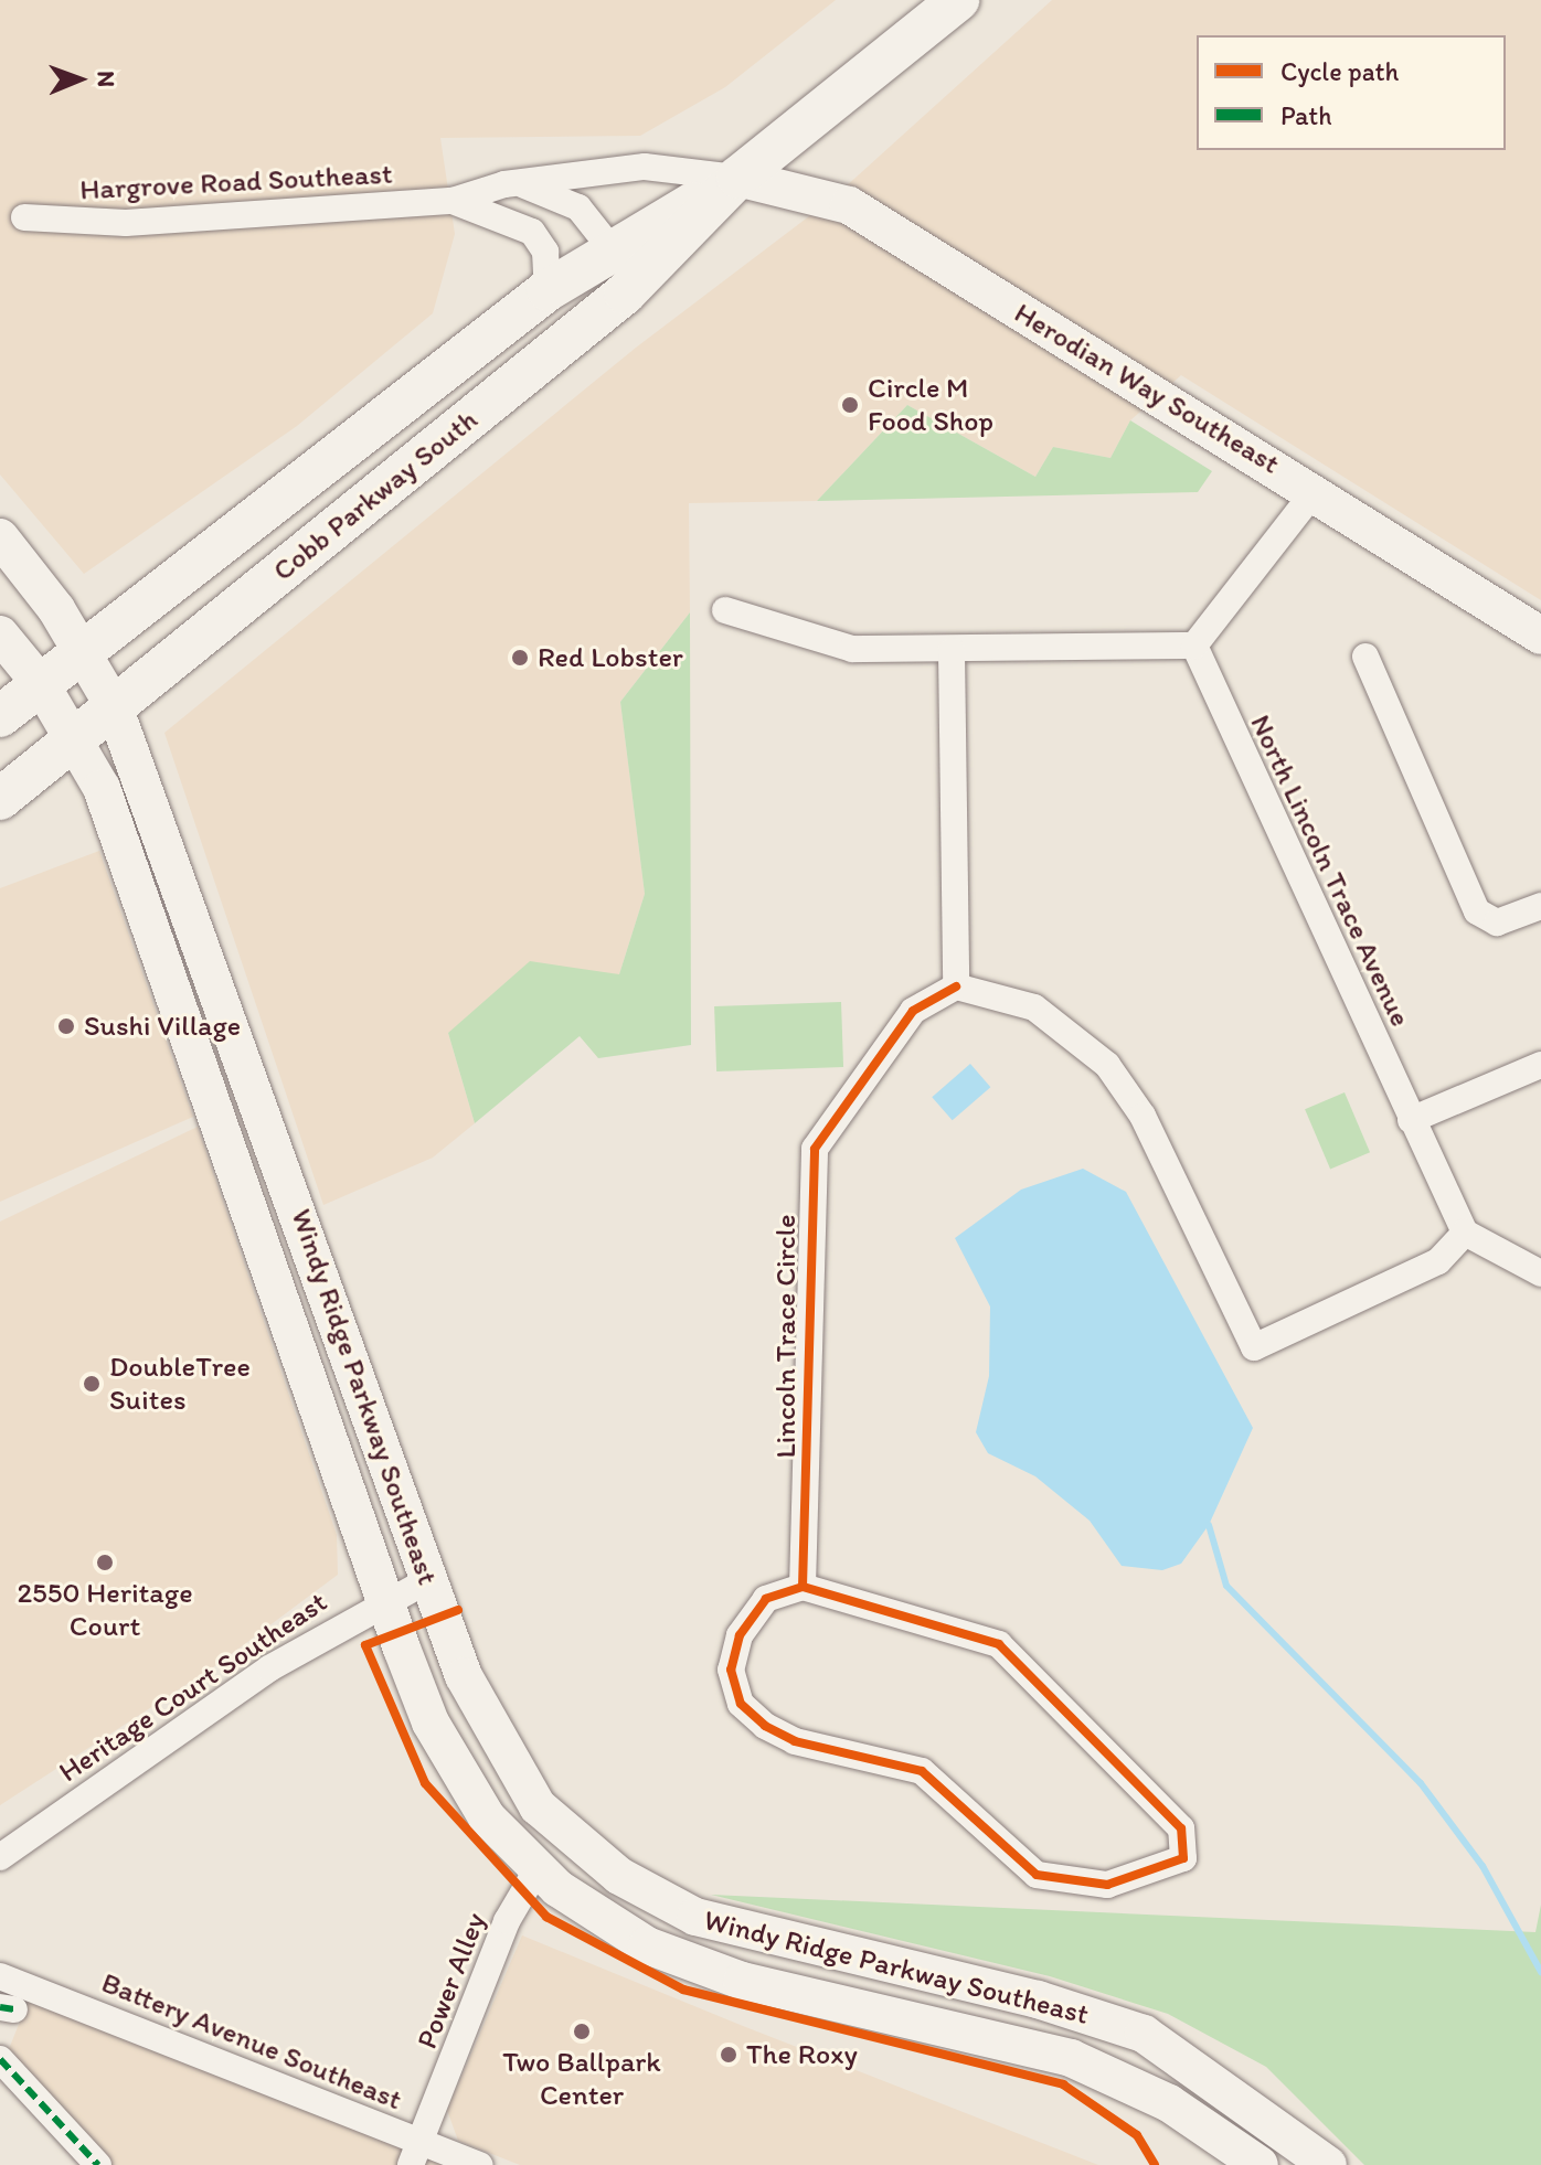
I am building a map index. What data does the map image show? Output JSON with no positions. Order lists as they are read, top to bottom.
{
  "streets": {
    "main road": ["Herodian Way Southeast", "Cobb Parkway South", "Windy Ridge Parkway Southeast"],
    "street": [
      "Hargrove Road Southeast",
      "North Lincoln Trace Avenue",
      "Lincoln Trace Circle",
      "Heritage Court Southeast",
      "Power Alley",
      "Battery Avenue Southeast"
    ]
  },
  "crossings": [
    ["Hargrove Road Southeast", "Herodian Way Southeast"],
    ["Hargrove Road Southeast", "Cobb Parkway South"],
    ["Herodian Way Southeast", "Cobb Parkway South"],
    ["Cobb Parkway South", "Windy Ridge Parkway Southeast"],
    ["Windy Ridge Parkway Southeast", "Heritage Court Southeast"],
    ["Windy Ridge Parkway Southeast", "Power Alley"],
    ["Power Alley", "Battery Avenue Southeast"]
  ],
  "places": [
    "Circle M Food Shop",
    "Red Lobster",
    "Sushi Village",
    "DoubleTree Suites",
    "2550 Heritage Court",
    "Two Ballpark Center",
    "The Roxy"
  ],
  "legend": ["Cycle path", "Path"],
  "north": "right"
}
